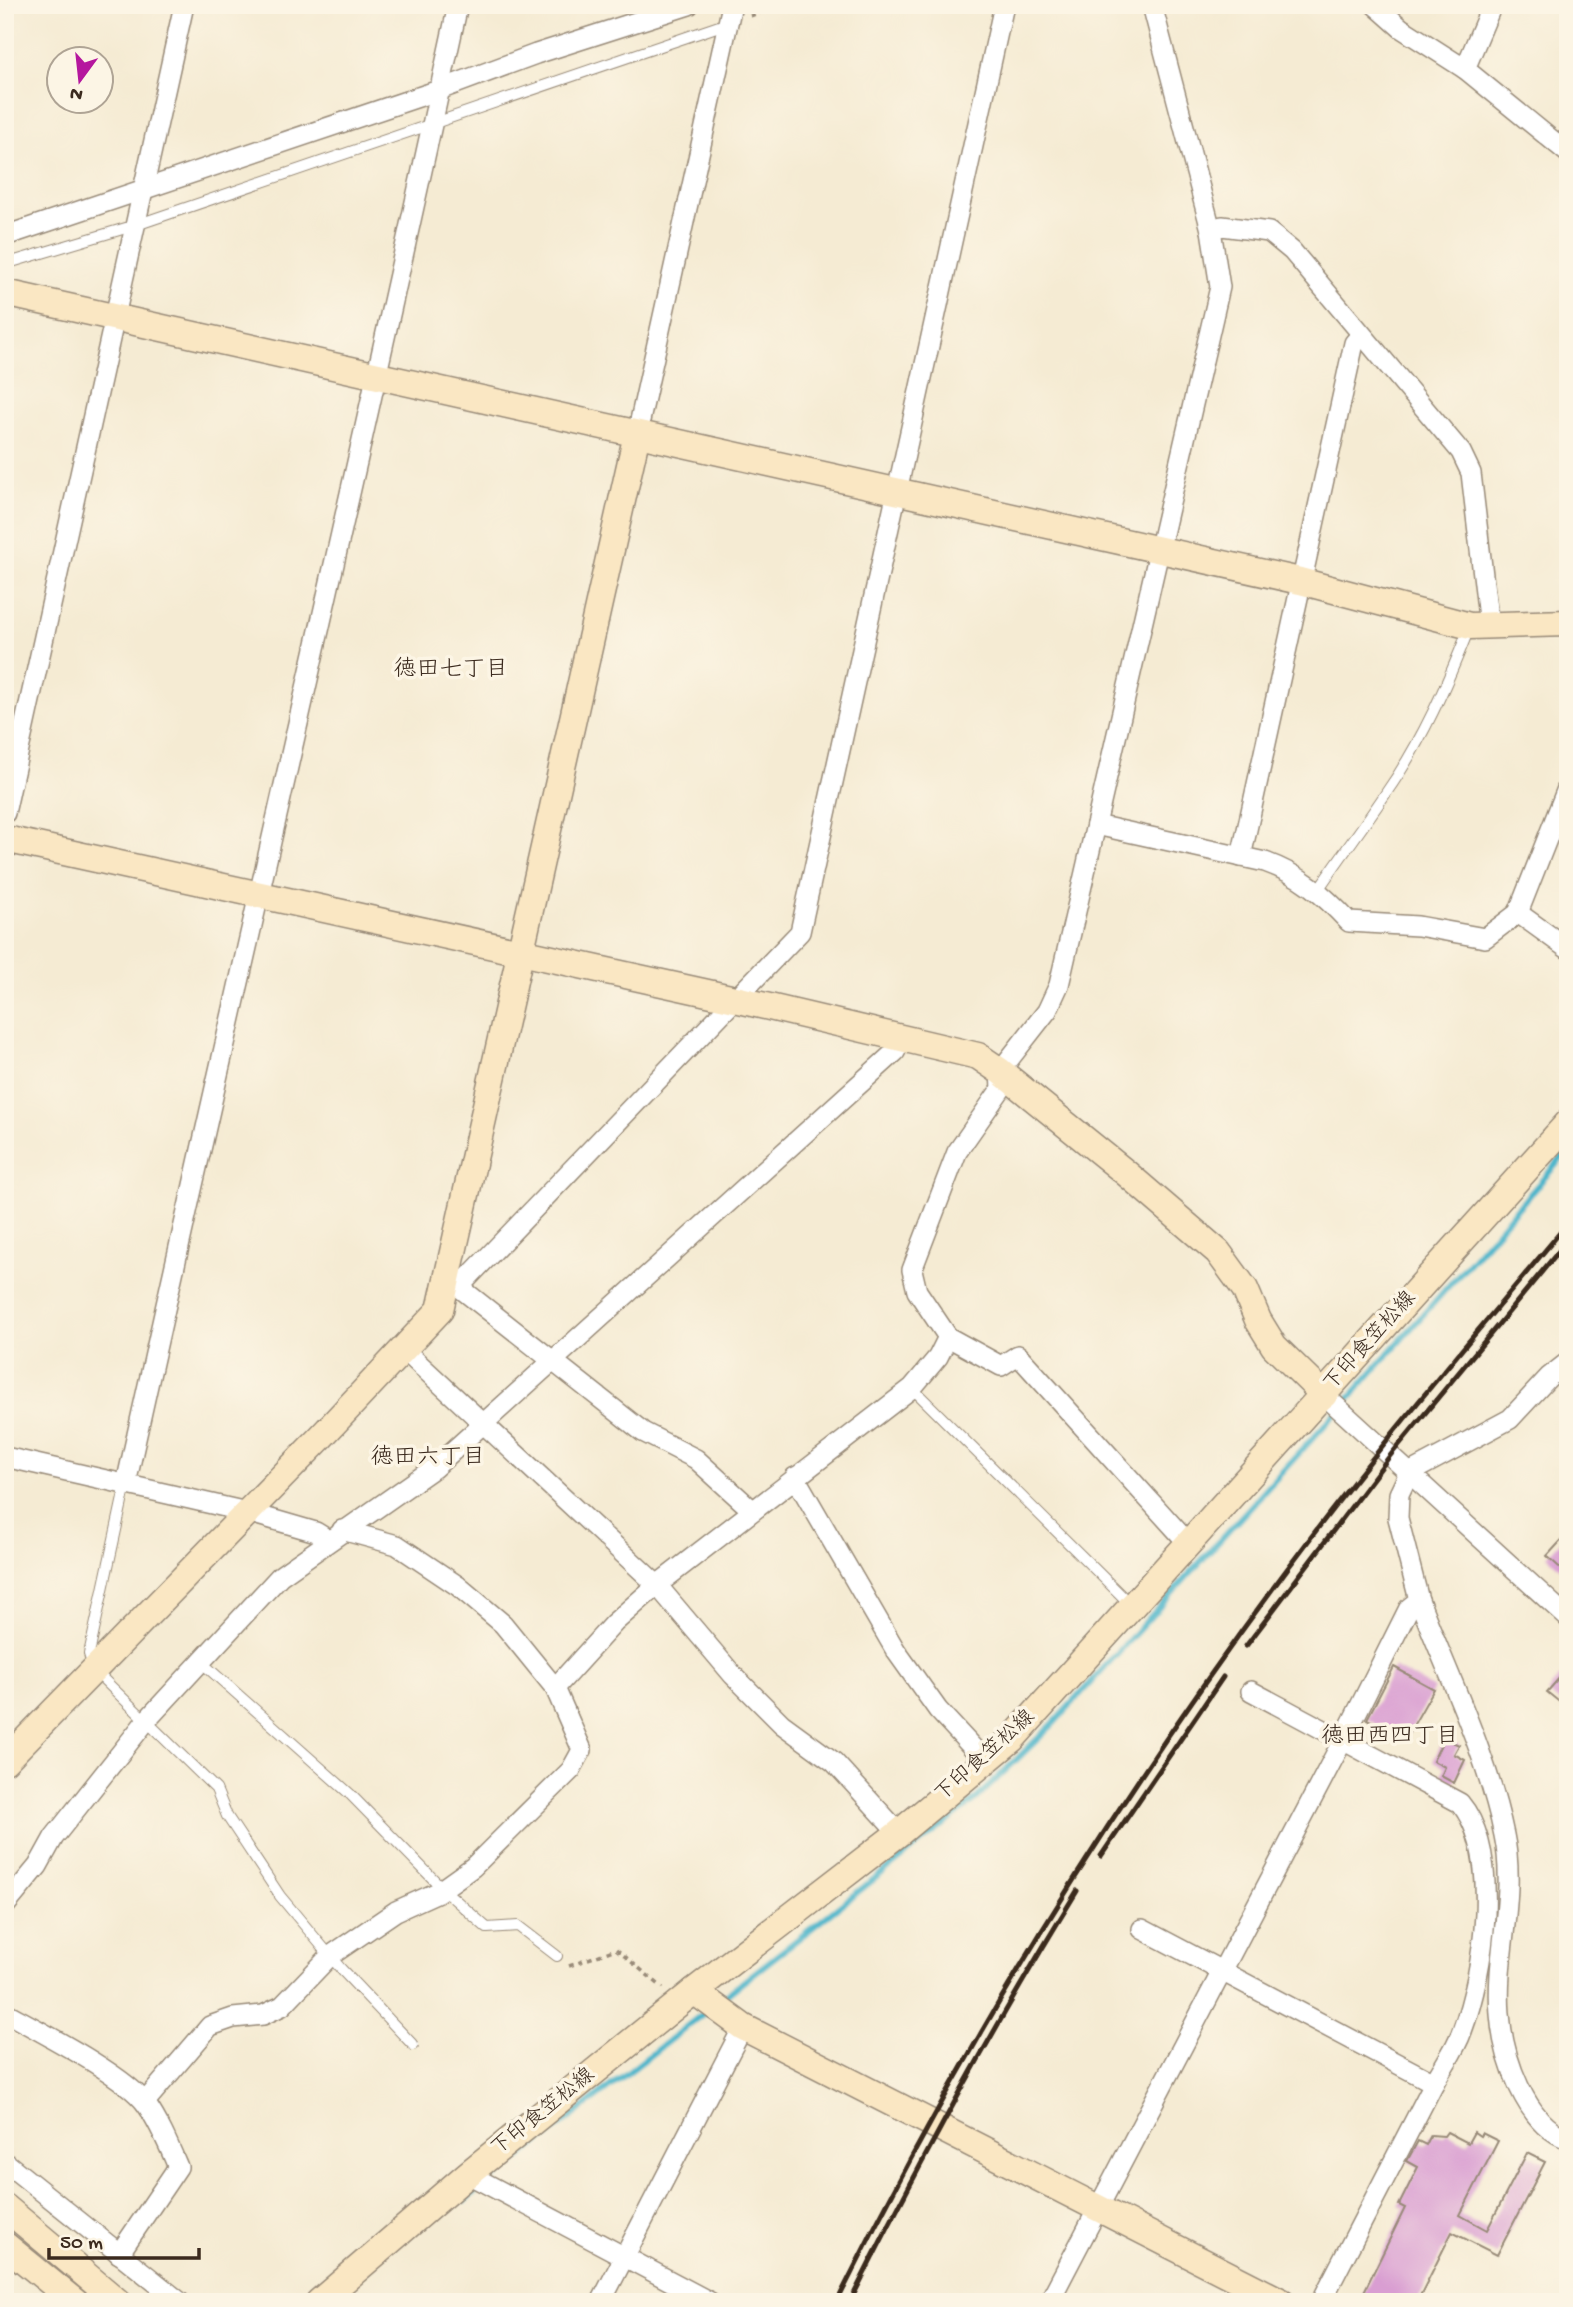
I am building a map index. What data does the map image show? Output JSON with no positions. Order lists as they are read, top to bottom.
{
  "streets": {
    "street": ["下印食笠松線"]
  },
  "districts": ["徳田七丁目", "徳田六丁目", "徳田西四丁目"],
  "scale_bar": "50 m",
  "north": "bottom"
}
